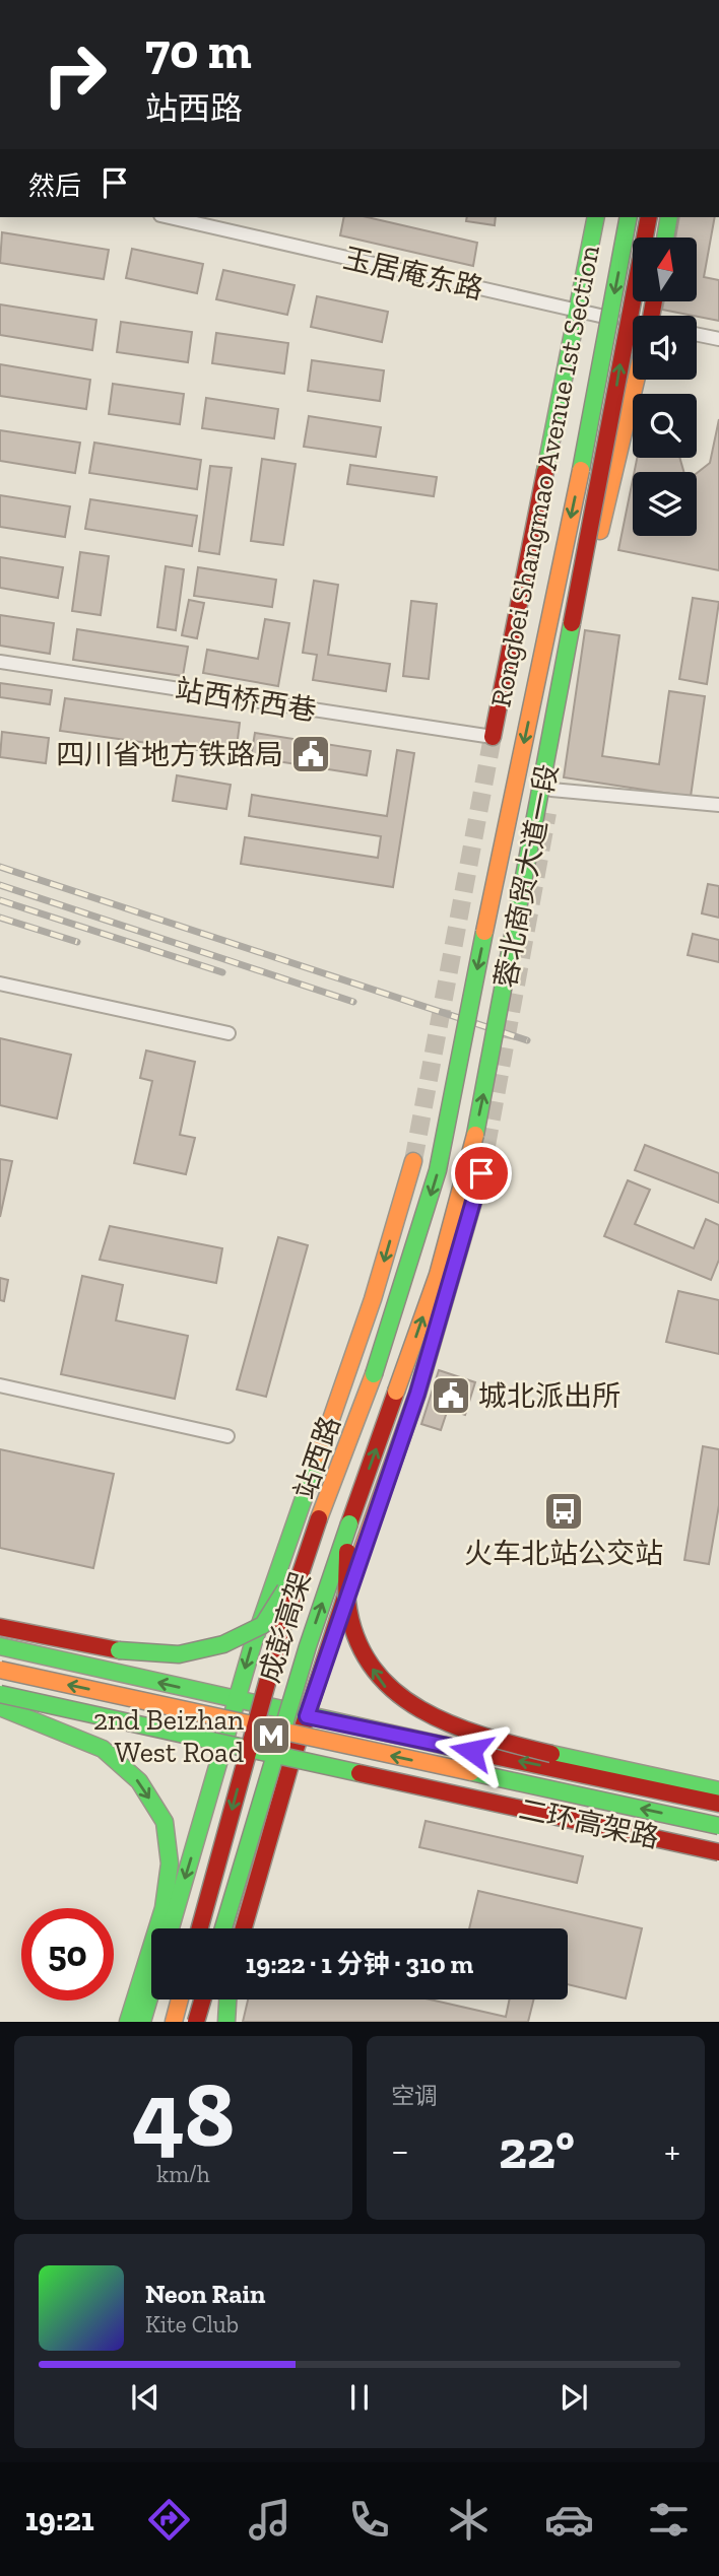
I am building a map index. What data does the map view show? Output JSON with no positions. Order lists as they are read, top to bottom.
{
  "streets": {
    "main road": [
      "Rongbei Shangmao Avenue 1st Section",
      "蓉北商贸大道一段",
      "站西路",
      "成彭高架",
      "二环高架路"
    ],
    "street": ["玉居庵东路", "站西桥西巷"]
  },
  "crossings": [
    ["玉居庵东路", "Rongbei Shangmao Avenue 1st Section"],
    ["玉居庵东路", "蓉北商贸大道一段"],
    ["Rongbei Shangmao Avenue 1st Section", "站西桥西巷"],
    ["蓉北商贸大道一段", "成彭高架"]
  ],
  "places": {
    "public building": ["四川省地方铁路局", "城北派出所"],
    "bus stop": ["火车北站公交站"],
    "metro station": ["2nd Beizhan West Road"]
  },
  "north": "top",
  "page": {
    "turn": ["70 m", "站西路"],
    "then": "然后",
    "limit": "50",
    "trip": "19:22 · 1 分钟 · 310 m",
    "tile": [
      ["48", "km/h"],
      "空调"
    ],
    "heat": ["−", "22°", "+"],
    "song": ["Neon Rain", "Kite Club"],
    "tabs": "19:21"
  }
}
